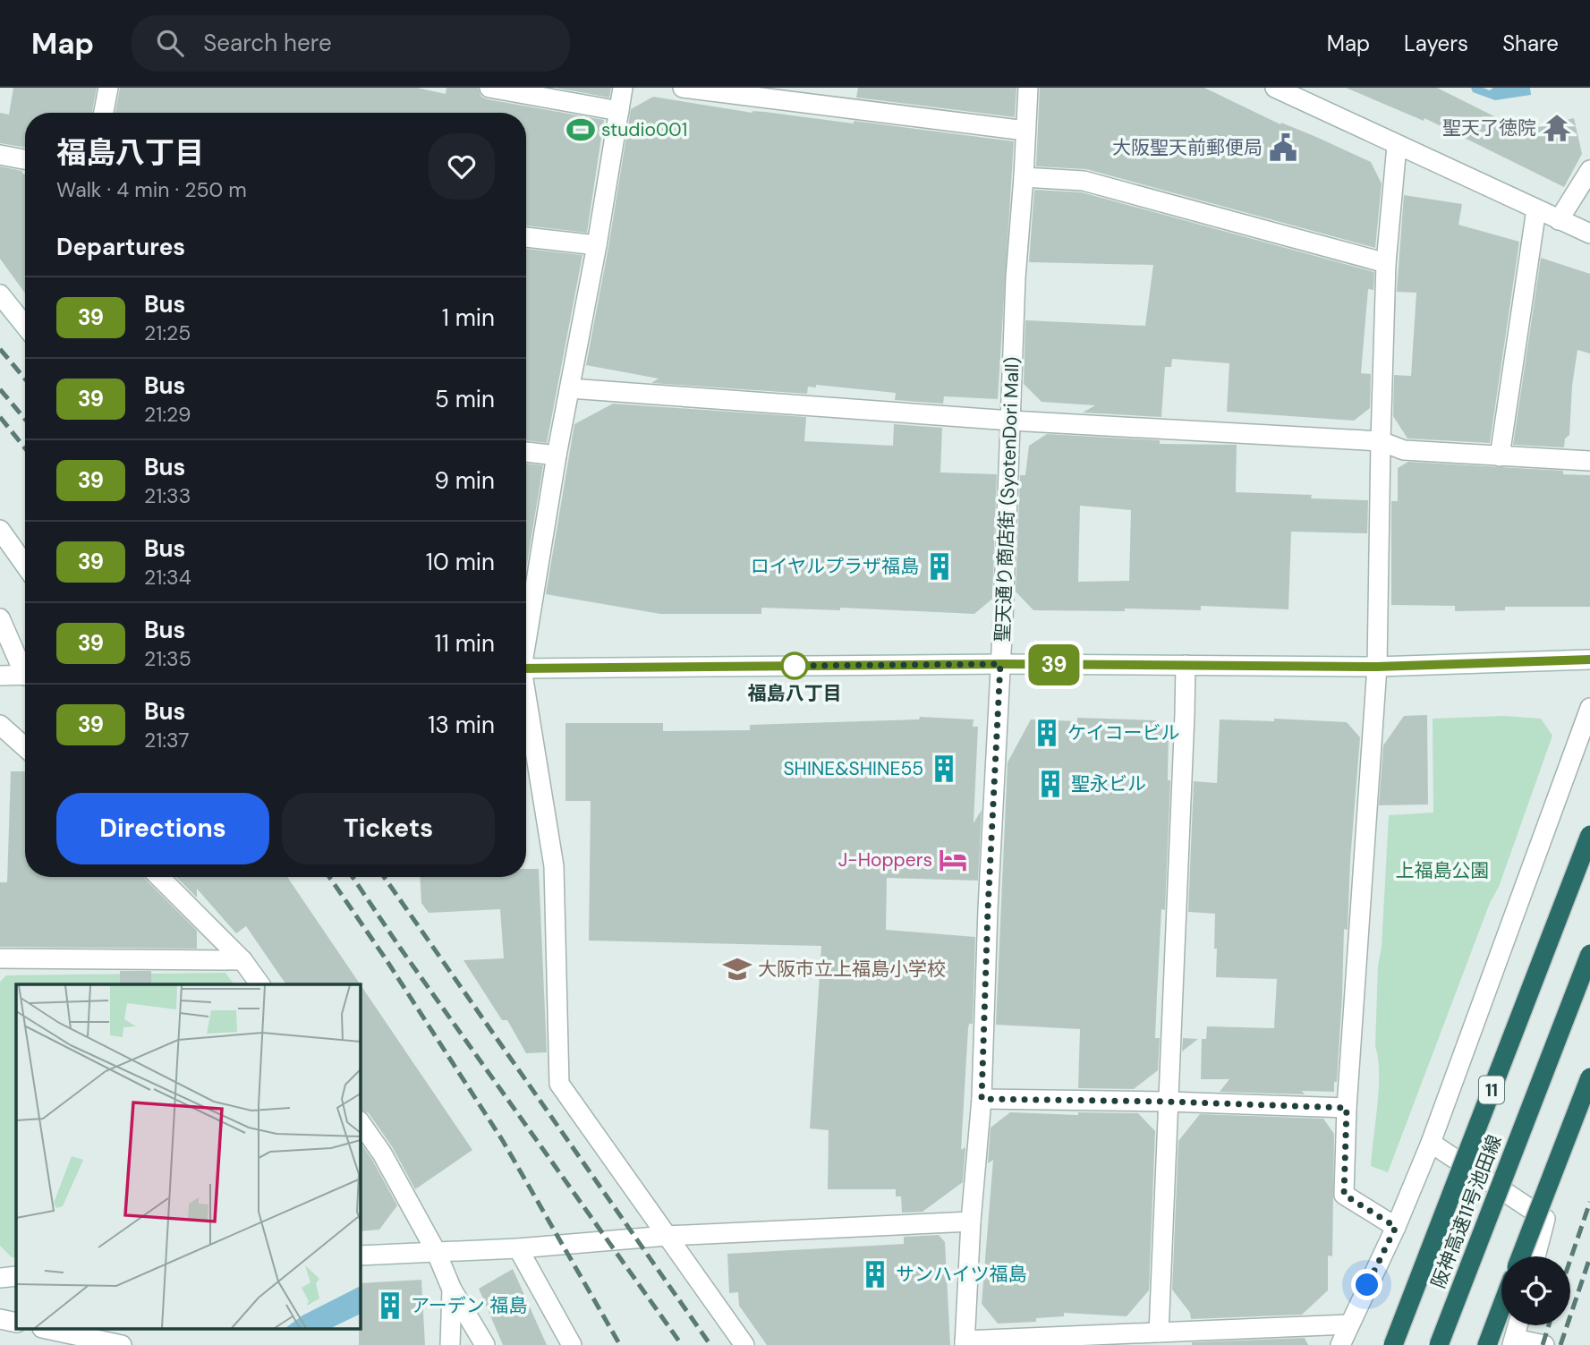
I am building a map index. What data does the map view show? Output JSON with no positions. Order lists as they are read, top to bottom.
{
  "streets": {
    "highway": ["11", "阪神高速11号池田線"],
    "street": ["聖天通り商店街 (SyotenDori Mall)"]
  },
  "parks": ["上福島公園"],
  "places": {
    "temple": ["聖天了徳院"],
    "sports": ["studio001"],
    "public building": ["大阪聖天前郵便局"],
    "building": [
      "ロイヤルプラザ福島",
      "ケイコービル",
      "SHINE&SHINE55",
      "聖永ビル",
      "サンハイツ福島",
      "アーデン 福島"
    ],
    "other": ["福島八丁目"],
    "hotel": ["J-Hoppers"],
    "school or university": ["大阪市立上福島小学校"]
  },
  "lines": ["bus line 39"],
  "page": {
    "header": "Map",
    "search": "Search here",
    "nav": ["Map", "Layers", "Share"],
    "on_map": "39",
    "heading": [
      ["福島八丁目", "Walk · 4 min · 250 m"],
      "Departures"
    ],
    "list": [
      {
        "mark": "39",
        "name": "Bus",
        "note": "21:25",
        "value": "1 min"
      },
      {
        "mark": "39",
        "name": "Bus",
        "note": "21:29",
        "value": "5 min"
      },
      {
        "mark": "39",
        "name": "Bus",
        "note": "21:33",
        "value": "9 min"
      },
      {
        "mark": "39",
        "name": "Bus",
        "note": "21:34",
        "value": "10 min"
      },
      {
        "mark": "39",
        "name": "Bus",
        "note": "21:35",
        "value": "11 min"
      },
      {
        "mark": "39",
        "name": "Bus",
        "note": "21:37",
        "value": "13 min"
      }
    ],
    "buttons": ["Directions", "Tickets"]
  }
}
